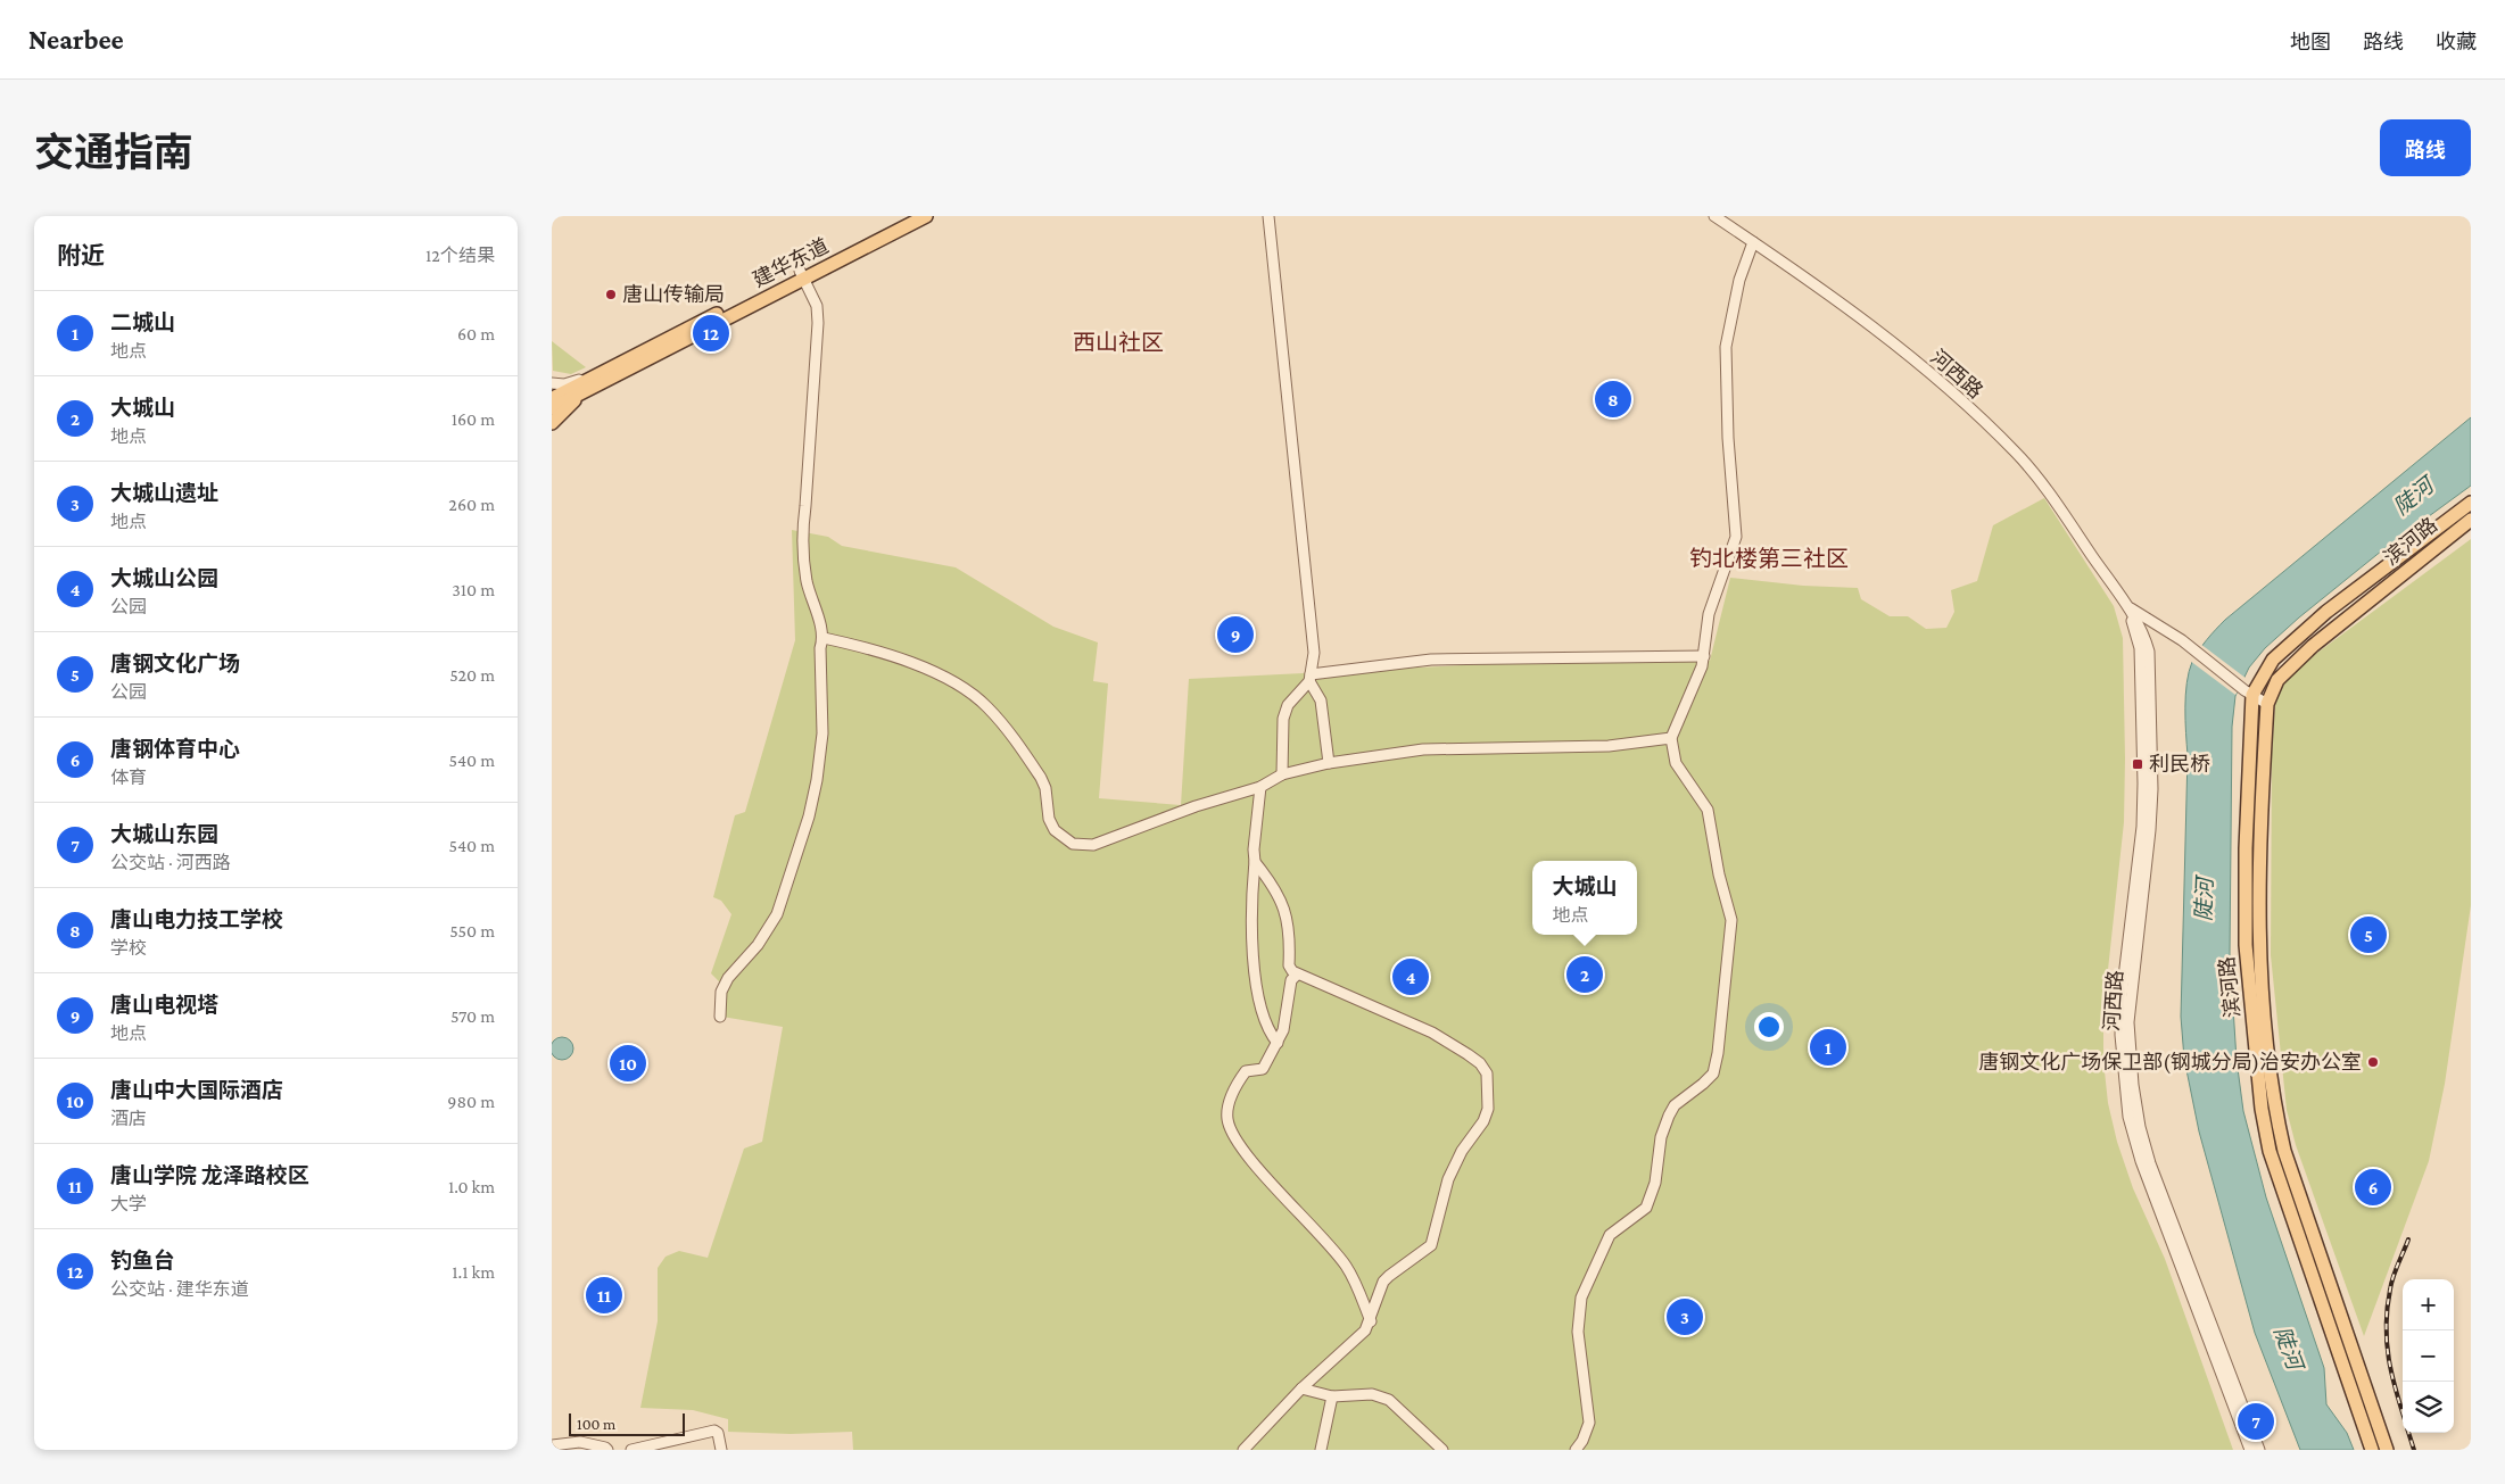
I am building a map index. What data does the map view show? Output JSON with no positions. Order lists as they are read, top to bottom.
{
  "streets": {
    "main road": ["建华东道", "滨河路"],
    "street": ["河西路"]
  },
  "districts": ["西山社区", "钓北楼第三社区"],
  "water": ["陡河"],
  "places": {
    "other": ["唐山传输局", "唐钢文化广场保卫部(钢城分局)治安办公室"],
    "transit": ["利民桥"]
  },
  "scale_bar": "100 m",
  "page": {
    "header": "Nearbee",
    "nav": ["地图", "路线", "收藏"],
    "title": "交通指南",
    "buttons": "路线",
    "heading": ["附近", "12个结果"],
    "list": [
      {
        "mark": "1",
        "name": "二城山",
        "note": "地点",
        "value": "60 m"
      },
      {
        "mark": "2",
        "name": "大城山",
        "note": "地点",
        "value": "160 m"
      },
      {
        "mark": "3",
        "name": "大城山遗址",
        "note": "地点",
        "value": "260 m"
      },
      {
        "mark": "4",
        "name": "大城山公园",
        "note": "公园",
        "value": "310 m"
      },
      {
        "mark": "5",
        "name": "唐钢文化广场",
        "note": "公园",
        "value": "520 m"
      },
      {
        "mark": "6",
        "name": "唐钢体育中心",
        "note": "体育",
        "value": "540 m"
      },
      {
        "mark": "7",
        "name": "大城山东园",
        "note": "公交站 · 河西路",
        "value": "540 m"
      },
      {
        "mark": "8",
        "name": "唐山电力技工学校",
        "note": "学校",
        "value": "550 m"
      },
      {
        "mark": "9",
        "name": "唐山电视塔",
        "note": "地点",
        "value": "570 m"
      },
      {
        "mark": "10",
        "name": "唐山中大国际酒店",
        "note": "酒店",
        "value": "980 m"
      },
      {
        "mark": "11",
        "name": "唐山学院 龙泽路校区",
        "note": "大学",
        "value": "1.0 km"
      },
      {
        "mark": "12",
        "name": "钓鱼台",
        "note": "公交站 · 建华东道",
        "value": "1.1 km"
      }
    ],
    "pins": [
      "12",
      "8",
      "9",
      "5",
      "2",
      "4",
      "1",
      "10",
      "6",
      "11",
      "3",
      "7"
    ],
    "popup": ["大城山", "地点"],
    "map_buttons": ["+", "−"],
    "scale": "100 m"
  }
}
